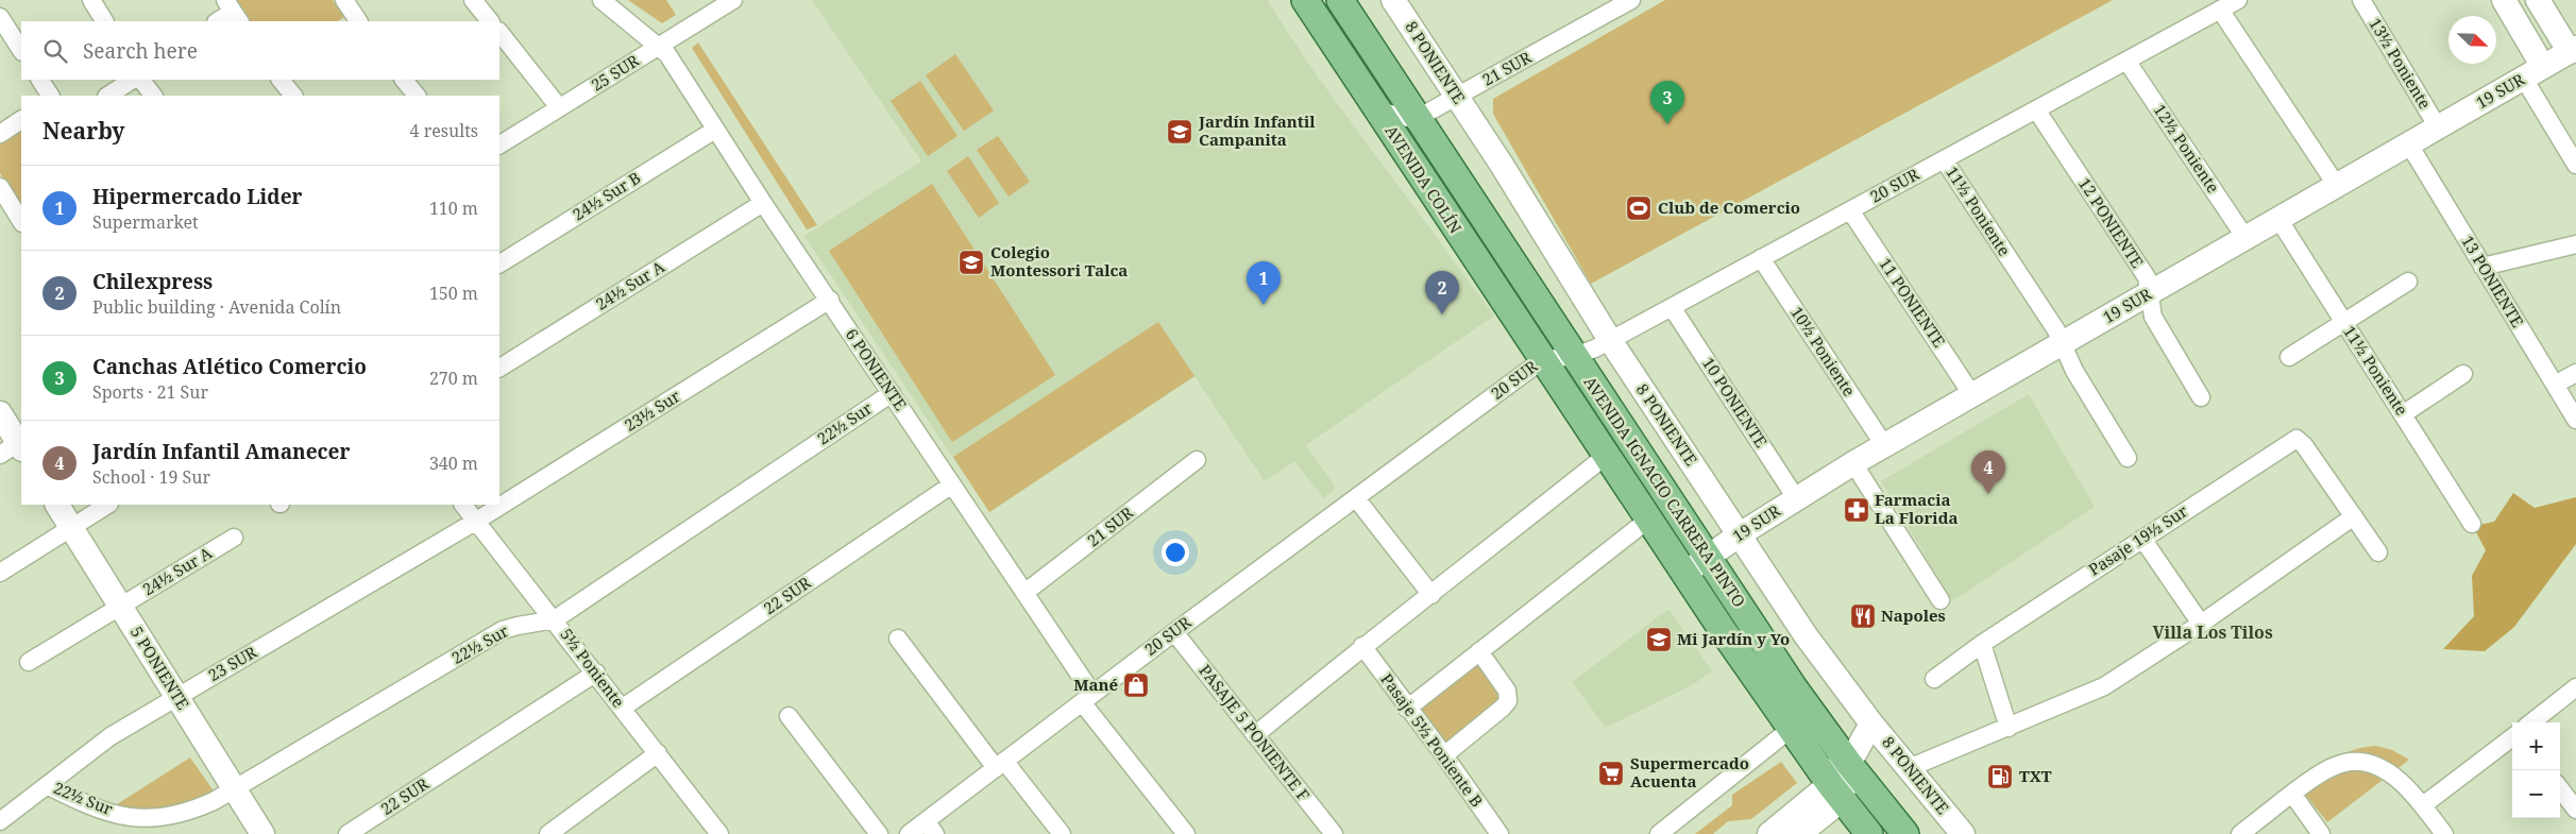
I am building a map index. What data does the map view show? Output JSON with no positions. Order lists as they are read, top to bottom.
{
  "streets": {
    "main road": ["AVENIDA COLÍN", "AVENIDA IGNACIO CARRERA PINTO"],
    "street": [
      "8 PONIENTE",
      "13½ Poniente",
      "21 SUR",
      "25 SUR",
      "19 SUR",
      "12½ Poniente",
      "20 SUR",
      "24½ Sur B",
      "11½ Poniente",
      "12 PONIENTE",
      "13 PONIENTE",
      "24½ Sur A",
      "11 PONIENTE",
      "10½ Poniente",
      "6 PONIENTE",
      "10 PONIENTE",
      "23½ Sur",
      "22½ Sur",
      "Pasaje 19½ Sur",
      "22 SUR",
      "23 SUR",
      "5 PONIENTE",
      "5½ Poniente",
      "PASAJE 5 PONIENTE F",
      "Pasaje 5½ Poniente B"
    ]
  },
  "crossings": [
    ["8 PONIENTE", "21 SUR"],
    ["8 PONIENTE", "19 SUR"],
    ["8 PONIENTE", "20 SUR"],
    ["13½ Poniente", "19 SUR"],
    ["21 SUR", "AVENIDA COLÍN"],
    ["21 SUR", "6 PONIENTE"],
    ["25 SUR", "6 PONIENTE"],
    ["19 SUR", "12½ Poniente"],
    ["19 SUR", "11½ Poniente"],
    ["19 SUR", "12 PONIENTE"],
    ["19 SUR", "13 PONIENTE"],
    ["19 SUR", "11 PONIENTE"],
    ["19 SUR", "10½ Poniente"],
    ["19 SUR", "10 PONIENTE"],
    ["19 SUR", "AVENIDA IGNACIO CARRERA PINTO"],
    ["12½ Poniente", "20 SUR"],
    ["AVENIDA COLÍN", "20 SUR"],
    ["AVENIDA COLÍN", "AVENIDA IGNACIO CARRERA PINTO"],
    ["20 SUR", "11½ Poniente"],
    ["20 SUR", "12 PONIENTE"],
    ["20 SUR", "11 PONIENTE"],
    ["20 SUR", "10½ Poniente"],
    ["20 SUR", "6 PONIENTE"],
    ["20 SUR", "10 PONIENTE"],
    ["20 SUR", "AVENIDA IGNACIO CARRERA PINTO"],
    ["20 SUR", "PASAJE 5 PONIENTE F"],
    ["24½ Sur B", "6 PONIENTE"],
    ["24½ Sur A", "6 PONIENTE"],
    ["24½ Sur A", "5 PONIENTE"],
    ["6 PONIENTE", "23½ Sur"],
    ["6 PONIENTE", "22½ Sur"],
    ["6 PONIENTE", "22 SUR"],
    ["23½ Sur", "23 SUR"],
    ["23½ Sur", "5½ Poniente"],
    ["22½ Sur", "23 SUR"],
    ["22½ Sur", "5 PONIENTE"],
    ["22½ Sur", "5½ Poniente"],
    ["22 SUR", "5½ Poniente"],
    ["23 SUR", "5 PONIENTE"],
    ["23 SUR", "5½ Poniente"]
  ],
  "districts": ["Villa Los Tilos"],
  "places": {
    "school or university": ["Jardín Infantil Campanita", "Colegio Montessori Talca", "Mi Jardín y Yo"],
    "sports": ["Club de Comercio"],
    "pharmacy": ["Farmacia La Florida"],
    "restaurant": ["Napoles"],
    "shop": ["Mané"],
    "supermarket": ["Supermercado Acuenta"],
    "fuel station": ["TXT"]
  },
  "north": "bottom right",
  "page": {
    "search": "Search here",
    "pins": [
      "3",
      "1",
      "2",
      "4"
    ],
    "heading": ["Nearby", "4 results"],
    "list": [
      {
        "mark": "1",
        "name": "Hipermercado Lider",
        "note": "Supermarket",
        "value": "110 m"
      },
      {
        "mark": "2",
        "name": "Chilexpress",
        "note": "Public building · Avenida Colín",
        "value": "150 m"
      },
      {
        "mark": "3",
        "name": "Canchas Atlético Comercio",
        "note": "Sports · 21 Sur",
        "value": "270 m"
      },
      {
        "mark": "4",
        "name": "Jardín Infantil Amanecer",
        "note": "School · 19 Sur",
        "value": "340 m"
      }
    ],
    "map_buttons": ["+", "−"]
  }
}
